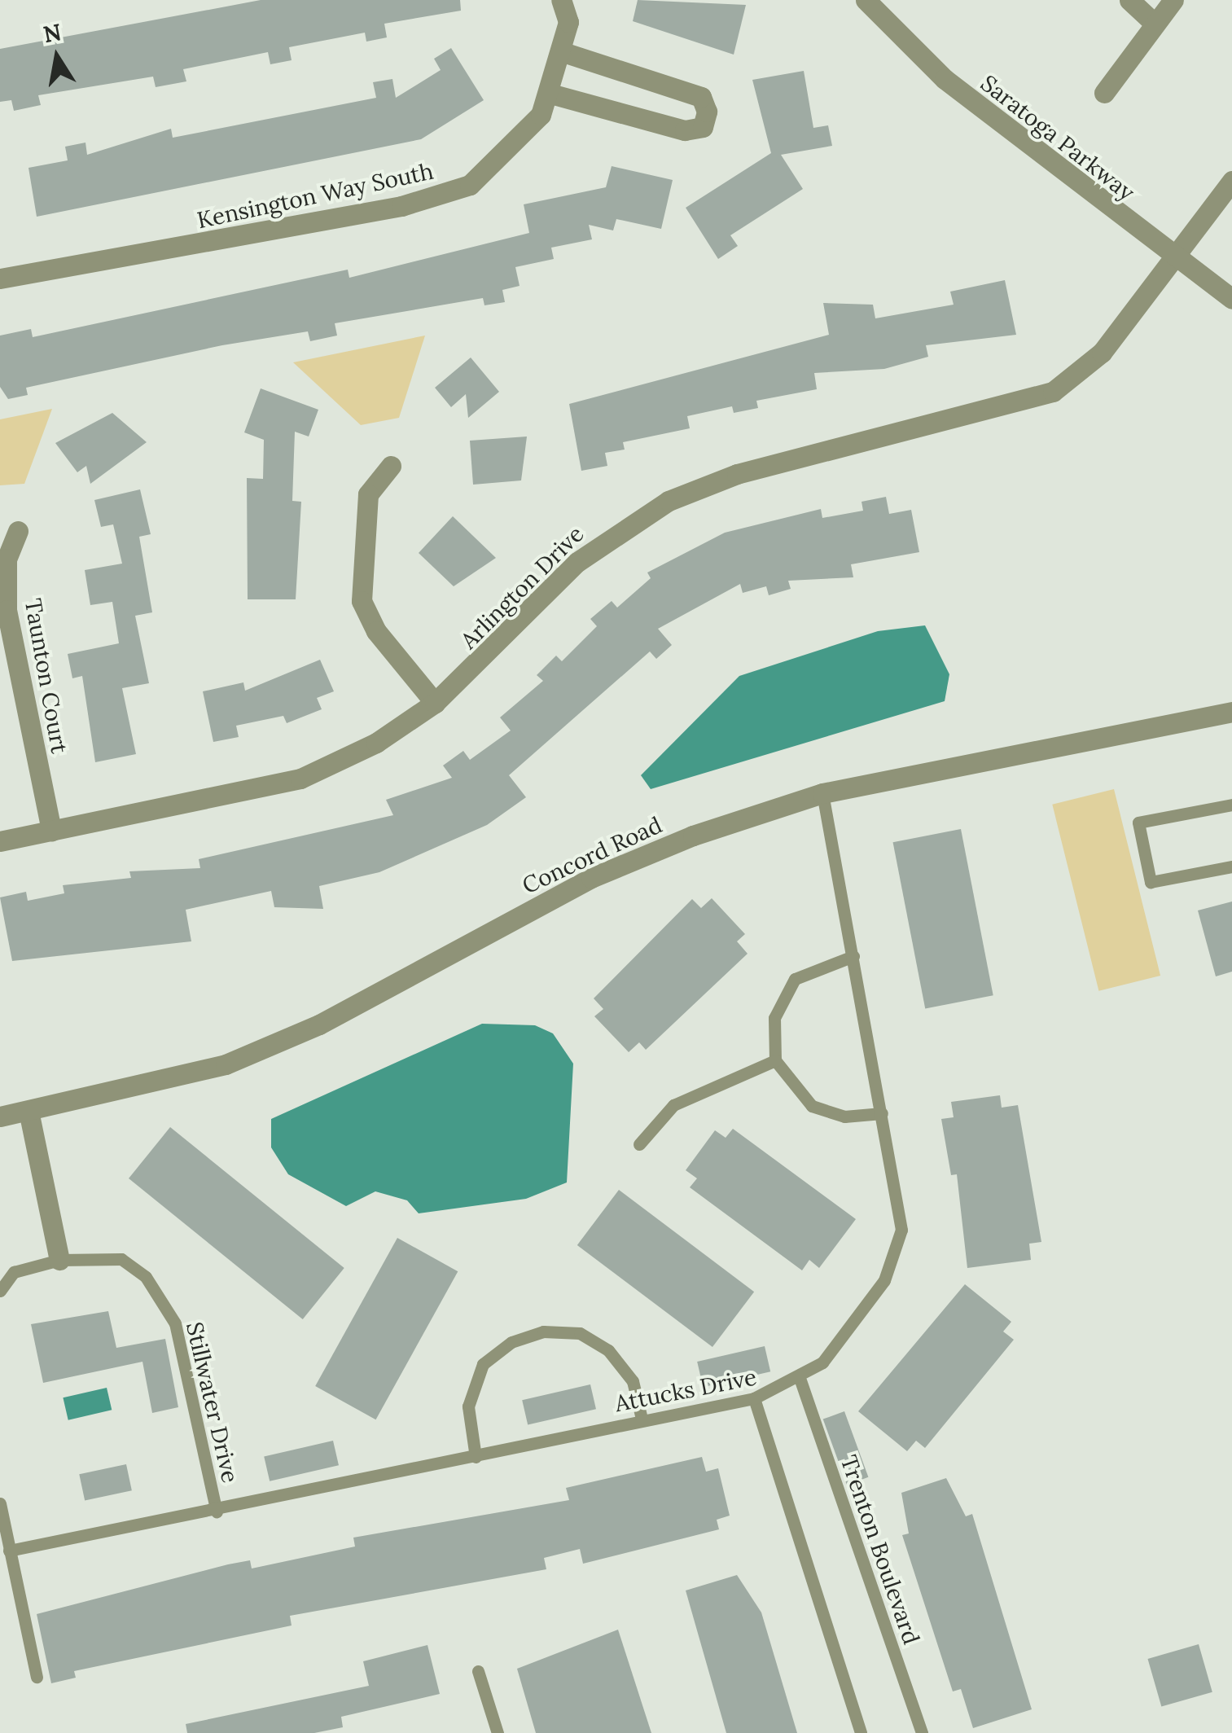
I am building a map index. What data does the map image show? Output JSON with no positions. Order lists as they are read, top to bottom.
{
  "streets": {
    "street": [
      "Saratoga Parkway",
      "Kensington Way South",
      "Arlington Drive",
      "Taunton Court",
      "Concord Road"
    ],
    "lane": ["Attucks Drive", "Stillwater Drive", "Trenton Boulevard"]
  },
  "crossings": [
    ["Saratoga Parkway", "Arlington Drive"],
    ["Arlington Drive", "Taunton Court"],
    ["Concord Road", "Attucks Drive"],
    ["Attucks Drive", "Stillwater Drive"],
    ["Attucks Drive", "Trenton Boulevard"]
  ],
  "north": "top"
}
